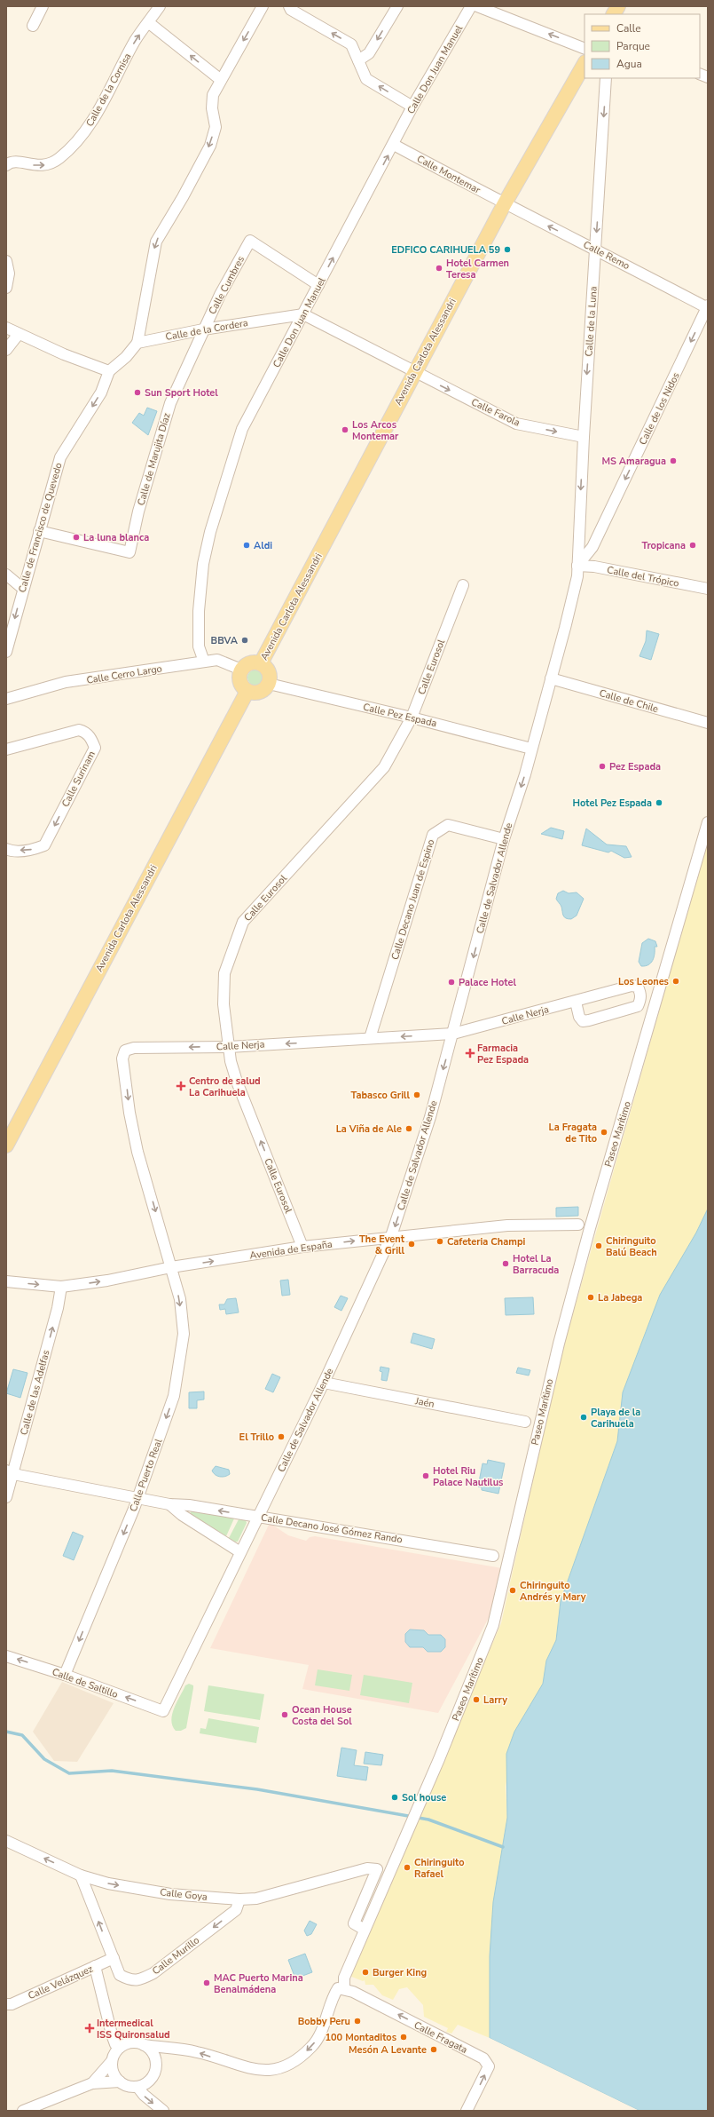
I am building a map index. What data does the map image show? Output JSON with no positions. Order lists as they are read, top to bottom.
{
  "streets": {
    "main road": ["Avenida Carlota Alessandri"],
    "street": [
      "Calle Don Juan Manuel",
      "Calle de la Cornisa",
      "Calle Montemar",
      "Calle Remo",
      "Calle Cumbres",
      "Calle de la Luna",
      "Calle de la Cordera",
      "Calle de los Nidos",
      "Calle Farola",
      "Calle de Marujita Díaz",
      "Calle de Francisco de Quevedo",
      "Calle del Trópico",
      "Calle Eurosol",
      "Calle Cerro Largo",
      "Calle de Chile",
      "Calle Pez Espada",
      "Calle Surinam",
      "Calle de Salvador Allende",
      "Calle Decano Juan de Espino",
      "Calle Nerja",
      "Paseo Marítimo",
      "Avenida de España",
      "Calle de las Adelfas",
      "Jaén",
      "Calle Puerto Real",
      "Calle Decano José Gómez Rando",
      "Calle de Saltillo",
      "Calle Goya",
      "Calle Murillo",
      "Calle Velázquez",
      "Calle Fragata"
    ]
  },
  "crossings": [
    ["Calle Don Juan Manuel", "Calle Montemar"],
    ["Calle Don Juan Manuel", "Calle Cumbres"],
    ["Calle Don Juan Manuel", "Calle de la Cordera"],
    ["Calle Don Juan Manuel", "Calle Cerro Largo"],
    ["Calle Montemar", "Calle Remo"],
    ["Calle Montemar", "Avenida Carlota Alessandri"],
    ["Calle Remo", "Calle de la Luna"],
    ["Calle Remo", "Avenida Carlota Alessandri"],
    ["Calle Remo", "Calle de los Nidos"],
    ["Calle Cumbres", "Calle de la Cordera"],
    ["Calle Cumbres", "Calle de Marujita Díaz"],
    ["Calle de la Luna", "Calle de los Nidos"],
    ["Calle de la Luna", "Calle Farola"],
    ["Calle de la Luna", "Calle del Trópico"],
    ["Calle de la Luna", "Calle de Salvador Allende"],
    ["Calle de la Cordera", "Calle de Marujita Díaz"],
    ["Avenida Carlota Alessandri", "Calle Farola"],
    ["Avenida Carlota Alessandri", "Calle Cerro Largo"],
    ["Avenida Carlota Alessandri", "Calle Pez Espada"],
    ["Calle de los Nidos", "Calle del Trópico"],
    ["Calle de los Nidos", "Calle de Salvador Allende"],
    ["Calle de Marujita Díaz", "Calle de Francisco de Quevedo"],
    ["Calle del Trópico", "Calle de Salvador Allende"],
    ["Calle Eurosol", "Calle Pez Espada"],
    ["Calle Eurosol", "Calle Nerja"],
    ["Calle Eurosol", "Avenida de España"],
    ["Calle Cerro Largo", "Calle Pez Espada"],
    ["Calle de Chile", "Calle de Salvador Allende"],
    ["Calle Pez Espada", "Calle de Salvador Allende"],
    ["Calle de Salvador Allende", "Calle Decano Juan de Espino"],
    ["Calle de Salvador Allende", "Calle Nerja"],
    ["Calle de Salvador Allende", "Avenida de España"],
    ["Calle de Salvador Allende", "Jaén"],
    ["Calle de Salvador Allende", "Calle Decano José Gómez Rando"],
    ["Calle de Salvador Allende", "Calle de Saltillo"],
    ["Calle Decano Juan de Espino", "Calle Nerja"],
    ["Calle Nerja", "Avenida de España"],
    ["Calle Nerja", "Calle Puerto Real"],
    ["Paseo Marítimo", "Calle Goya"],
    ["Paseo Marítimo", "Calle Fragata"],
    ["Avenida de España", "Calle de las Adelfas"],
    ["Avenida de España", "Calle Puerto Real"],
    ["Calle de las Adelfas", "Calle Decano José Gómez Rando"],
    ["Calle Puerto Real", "Calle Decano José Gómez Rando"],
    ["Calle Puerto Real", "Calle de Saltillo"],
    ["Calle Goya", "Calle Murillo"],
    ["Calle Murillo", "Calle Velázquez"]
  ],
  "one_way": [
    "Calle de la Cornisa",
    "Calle Remo",
    "Calle de la Luna",
    "Calle de los Nidos",
    "Calle Farola",
    "Calle de Francisco de Quevedo",
    "Calle de Salvador Allende",
    "Avenida de España",
    "Calle de las Adelfas",
    "Calle Puerto Real",
    "Calle de Saltillo",
    "Calle Fragata"
  ],
  "places": {
    "other": [
      "EDFICO CARIHUELA 59",
      "Hotel Carmen Teresa",
      "Sun Sport Hotel",
      "Los Arcos Montemar",
      "MS Amaragua",
      "La luna blanca",
      "Aldi",
      "Tropicana",
      "BBVA",
      "Pez Espada",
      "Hotel Pez Espada",
      "Los Leones",
      "Palace Hotel",
      "Tabasco Grill",
      "La Viña de Ale",
      "La Fragata de Tito",
      "Cafeteria Champi",
      "The Event & Grill",
      "Chiringuito Balú Beach",
      "Hotel La Barracuda",
      "La Jabega",
      "Playa de la Carihuela",
      "El Trillo",
      "Hotel Riu Palace Nautilus",
      "Chiringuito Andrés y Mary",
      "Larry",
      "Ocean House Costa del Sol",
      "Sol house",
      "Chiringuito Rafael",
      "Burger King",
      "MAC Puerto Marina Benalmádena",
      "Bobby Peru",
      "100 Montaditos",
      "Mesón A Levante"
    ],
    "health": ["Farmacia Pez Espada", "Centro de salud La Carihuela", "Intermedical ISS Quironsalud"]
  },
  "legend": ["Calle", "Parque", "Agua"]
}
